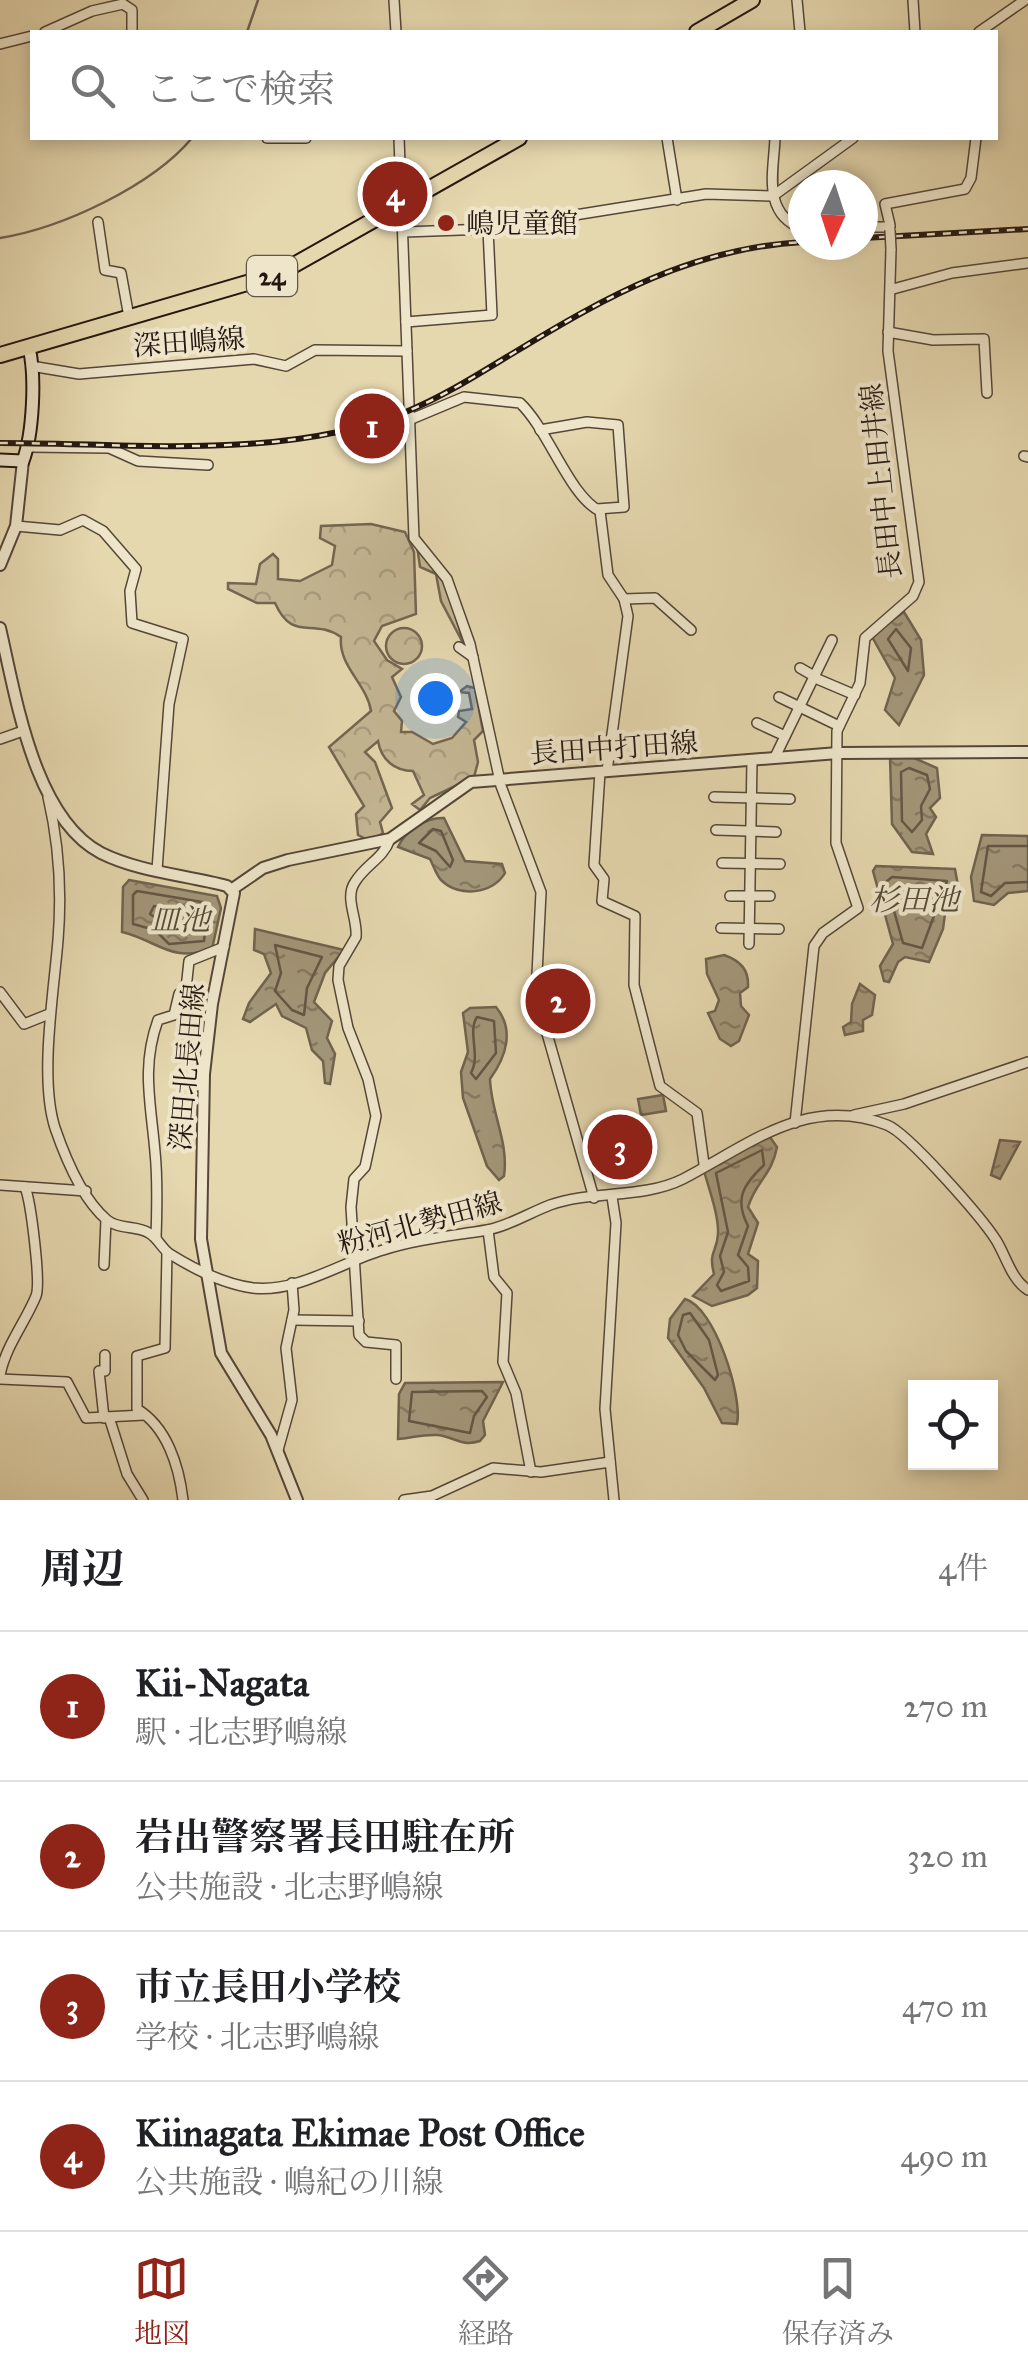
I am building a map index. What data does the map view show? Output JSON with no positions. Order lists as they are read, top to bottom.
{
  "streets": {
    "highway": ["24"],
    "street": [
      "深田嶋線",
      "長田中上田井線",
      "長田中打田線",
      "深田北長田線",
      "粉河北勢田線"
    ]
  },
  "crossings": [
    ["長田中上田井線", "長田中打田線"],
    ["長田中上田井線", "粉河北勢田線"],
    ["長田中打田線", "深田北長田線"],
    ["深田北長田線", "粉河北勢田線"]
  ],
  "water": ["杉田池", "皿池"],
  "places": ["嶋児童館"],
  "north": "bottom",
  "page": {
    "search": "ここで検索",
    "pins": [
      "4",
      "1",
      "2",
      "3"
    ],
    "heading": ["周辺", "4件"],
    "list": [
      {
        "mark": "1",
        "name": "Kii-Nagata",
        "note": "駅 · 北志野嶋線",
        "value": "270 m"
      },
      {
        "mark": "2",
        "name": "岩出警察署長田駐在所",
        "note": "公共施設 · 北志野嶋線",
        "value": "320 m"
      },
      {
        "mark": "3",
        "name": "市立長田小学校",
        "note": "学校 · 北志野嶋線",
        "value": "470 m"
      },
      {
        "mark": "4",
        "name": "Kiinagata Ekimae Post Office",
        "note": "公共施設 · 嶋紀の川線",
        "value": "490 m"
      }
    ],
    "nav": ["地図", "経路", "保存済み"]
  }
}
